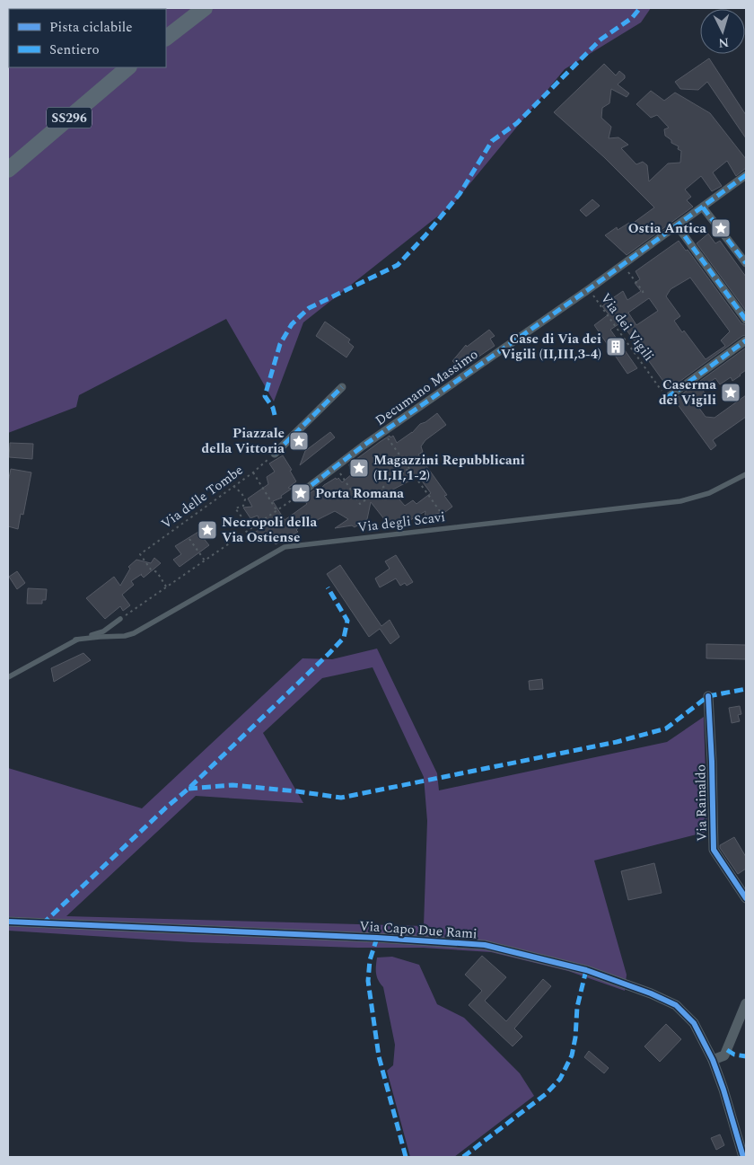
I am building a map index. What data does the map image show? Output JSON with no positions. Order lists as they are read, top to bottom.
{
  "streets": {
    "main road": ["SS296"],
    "street": ["Decumano Massimo", "Via Rainaldo", "Via Capo Due Rami"],
    "lane": ["Via degli Scavi"],
    "path": ["Via dei Vigili", "Via delle Tombe"]
  },
  "crossings": [
    ["Via dei Vigili", "Decumano Massimo"]
  ],
  "places": {
    "place": [
      "Ostia Antica",
      "Caserma dei Vigili",
      "Piazzale della Vittoria",
      "Magazzini Repubblicani (II,II,1-2)",
      "Porta Romana",
      "Necropoli della Via Ostiense"
    ],
    "building": ["Case di Via dei Vigili (II,III,3-4)"]
  },
  "legend": ["Pista ciclabile", "Sentiero"],
  "north": "bottom"
}
